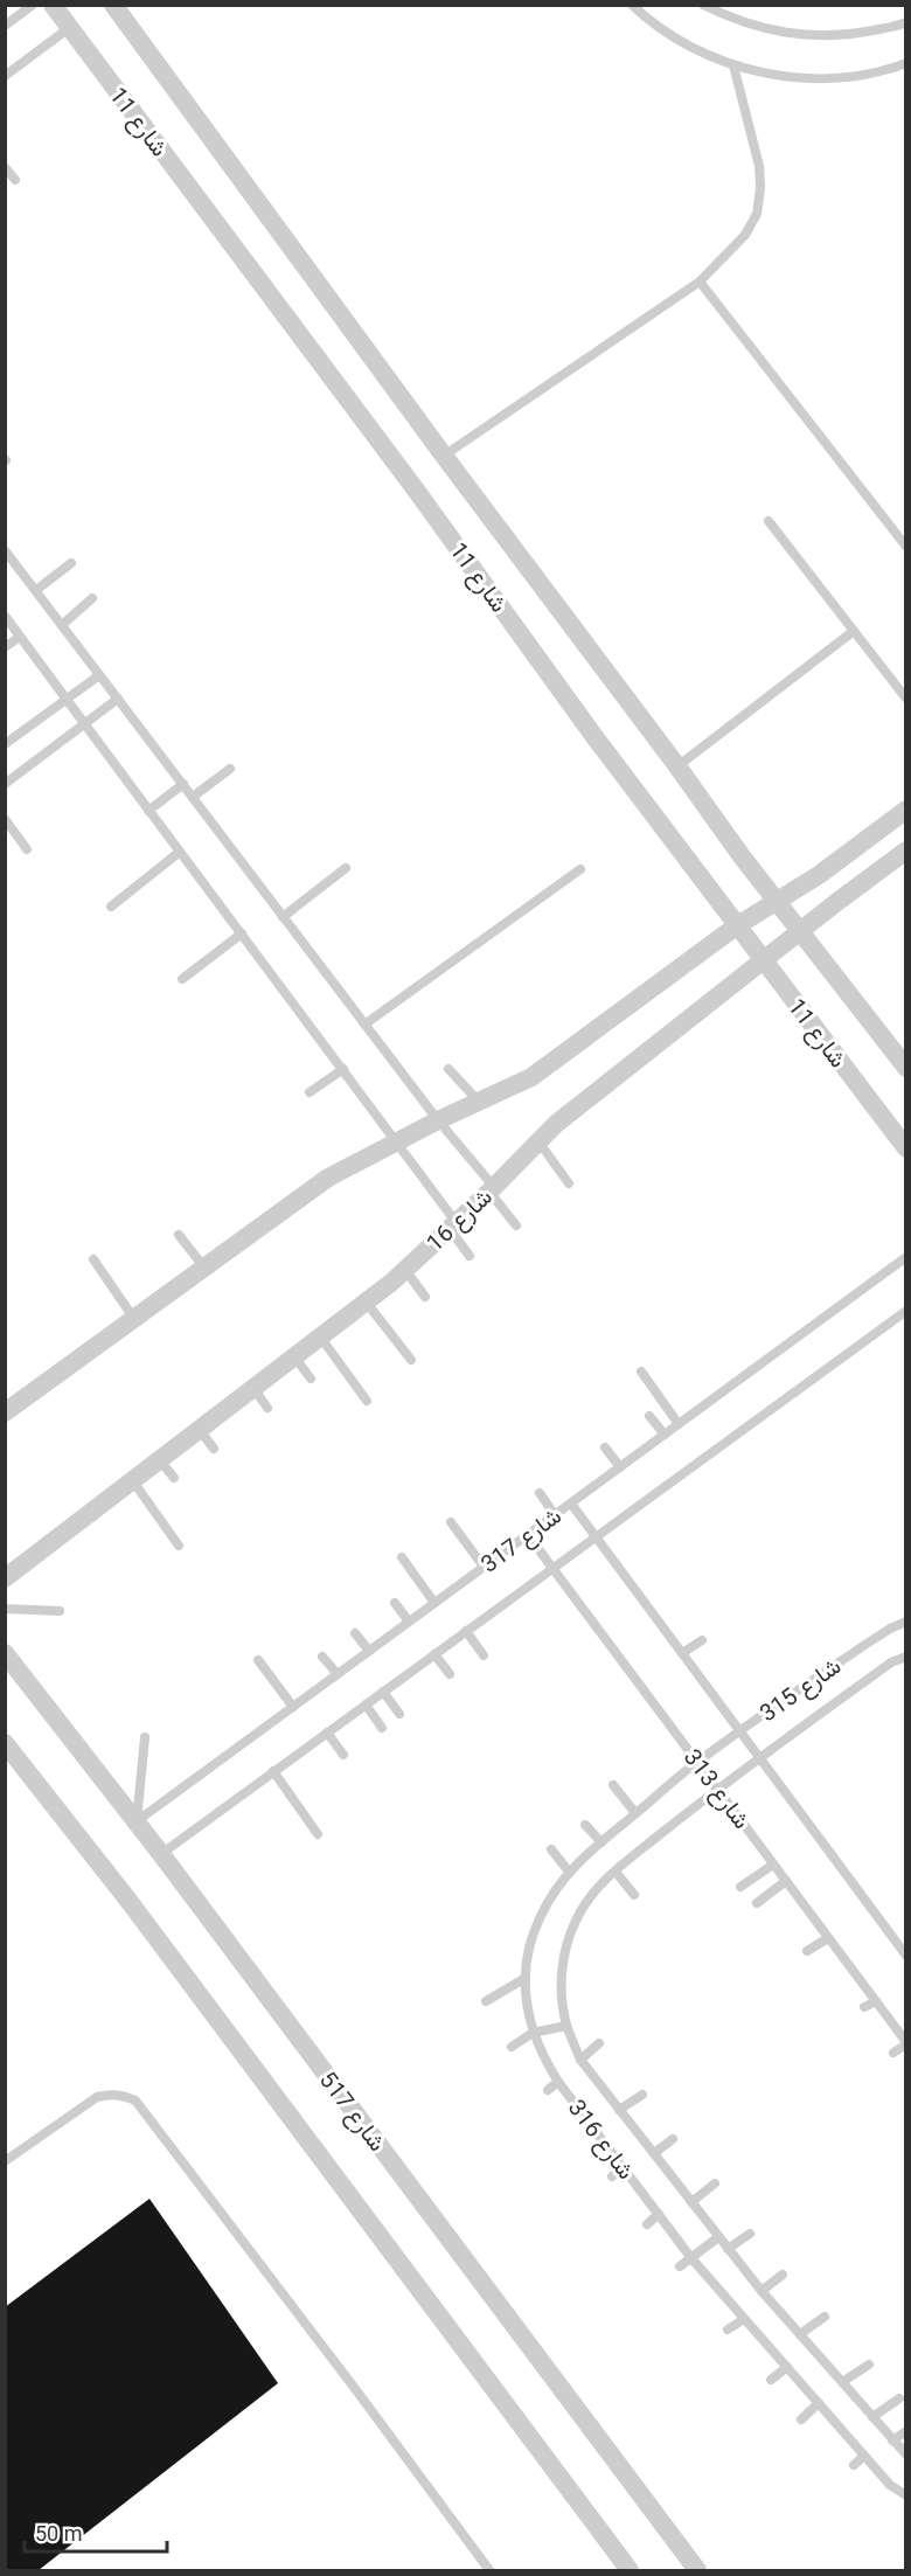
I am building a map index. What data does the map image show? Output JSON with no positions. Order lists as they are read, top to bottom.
{
  "streets": {
    "street": ["شارع 11", "شارع 16", "شارع 517"],
    "lane": [
      "شارع 317",
      "شارع 315",
      "شارع 313",
      "شارع 316"
    ]
  },
  "crossings": [
    ["شارع 11", "شارع 16"],
    ["شارع 317", "شارع 313"],
    ["شارع 317", "شارع 517"],
    ["شارع 315", "شارع 313"],
    ["شارع 315", "شارع 316"],
    ["شارع 313", "شارع 316"]
  ],
  "scale_bar": "50 m"
}
